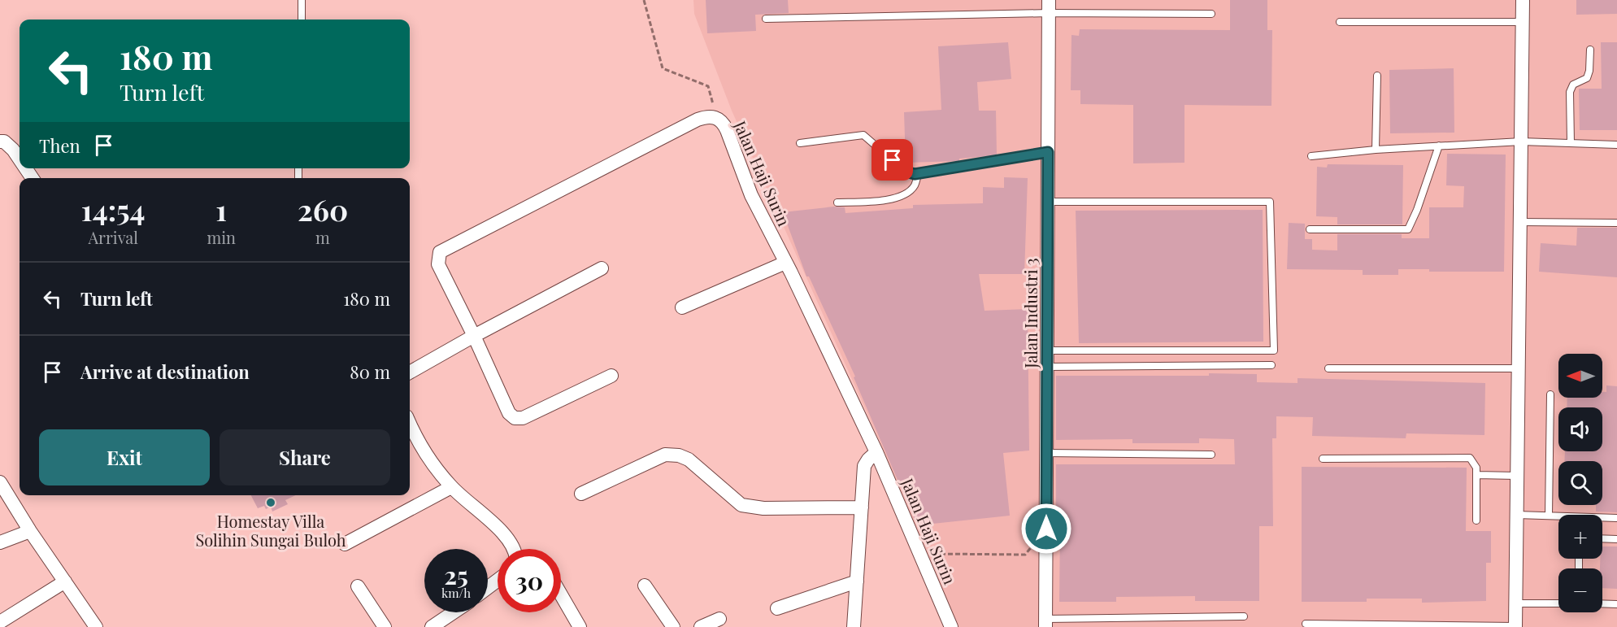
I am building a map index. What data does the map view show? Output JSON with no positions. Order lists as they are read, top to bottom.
{
  "streets": {
    "street": ["Jalan Haji Surin", "Jalan Industri 3"]
  },
  "places": ["Homestay Villa Solihin Sungai Buloh"],
  "north": "left",
  "page": {
    "turn": ["180 m", "Turn left"],
    "then": "Then",
    "eta": [
      "14:54",
      "Arrival",
      "1",
      "min",
      "260",
      "m"
    ],
    "list": [
      {
        "name": "Turn left",
        "value": "180 m"
      },
      {
        "name": "Arrive at destination",
        "value": "80 m"
      }
    ],
    "map_buttons": ["+", "−"],
    "buttons": ["Exit", "Share"],
    "speed": "25 km/h",
    "limit": "30"
  }
}
